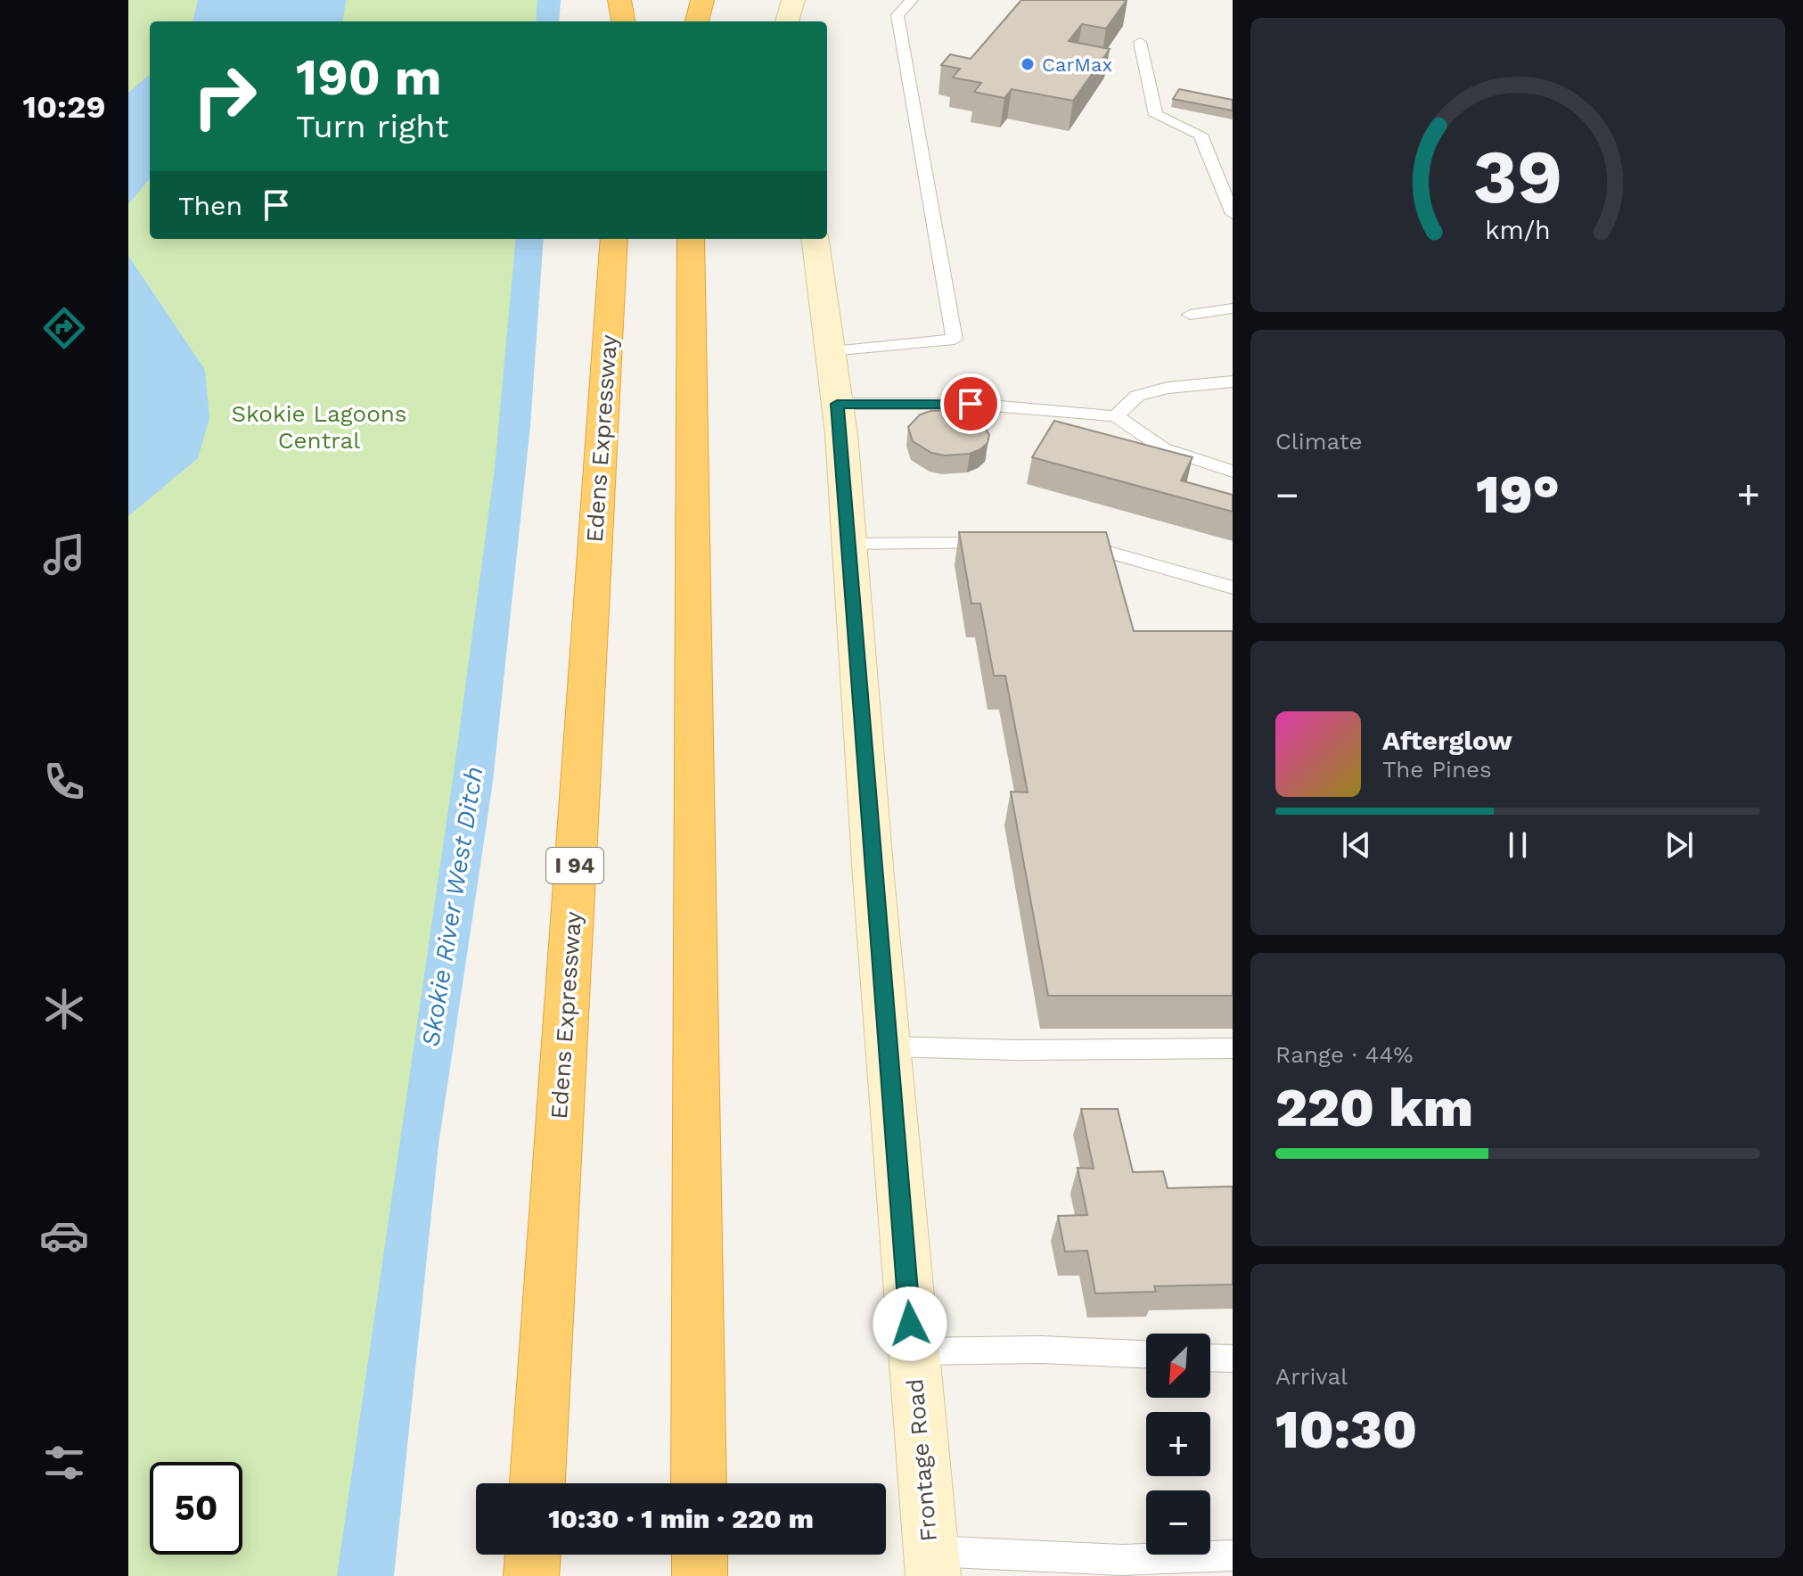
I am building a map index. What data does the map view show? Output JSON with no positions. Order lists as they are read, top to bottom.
{
  "streets": {
    "highway": ["Edens Expressway", "I 94"],
    "main road": ["Frontage Road"]
  },
  "water": ["Skokie River West Ditch"],
  "parks": ["Skokie Lagoons Central"],
  "places": ["CarMax"],
  "north": "bottom left",
  "page": {
    "tabs": "10:29",
    "turn": ["190 m", "Turn right"],
    "then": "Then",
    "tile": [
      "Climate",
      ["Range · 44%", "220 km"],
      ["Arrival", "10:30"]
    ],
    "heat": ["−", "19°", "+"],
    "song": ["Afterglow", "The Pines"],
    "map_buttons": ["+", "−"],
    "limit": "50",
    "trip": "10:30 · 1 min · 220 m",
    "gauge": ["39", "km/h"]
  }
}
